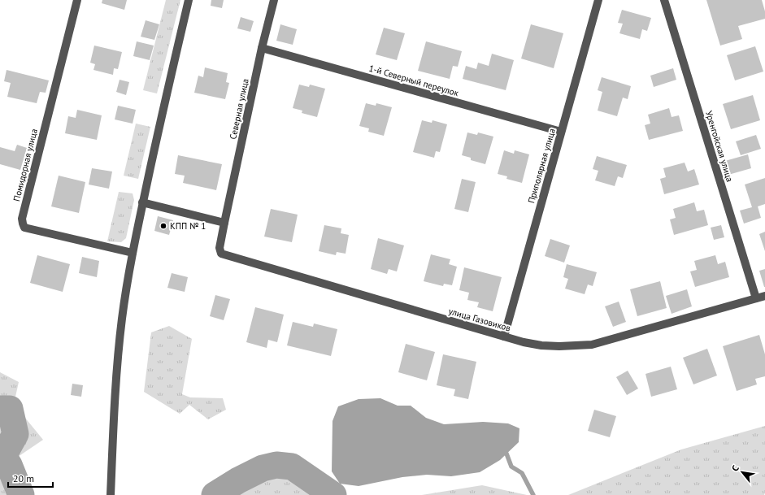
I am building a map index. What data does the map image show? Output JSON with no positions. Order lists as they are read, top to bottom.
{
  "streets": {
    "street": [
      "1-й Северный переулок",
      "Северная улица",
      "Уренгойская улица",
      "Помидорная улица",
      "Приполярная улица",
      "улица Газовиков"
    ]
  },
  "crossings": [
    ["1-й Северный переулок", "Северная улица"],
    ["1-й Северный переулок", "Приполярная улица"],
    ["Северная улица", "улица Газовиков"],
    ["Уренгойская улица", "улица Газовиков"],
    ["Приполярная улица", "улица Газовиков"]
  ],
  "places": ["КПП № 1"],
  "scale_bar": "20 m",
  "north": "top left"
}
